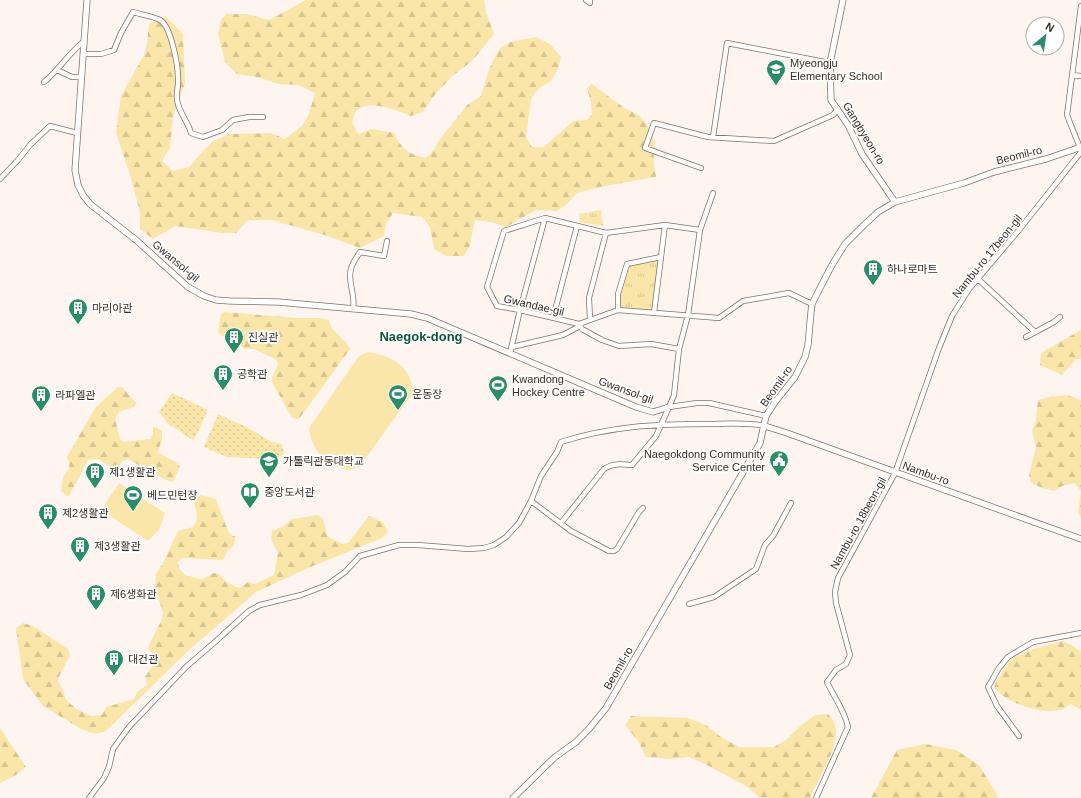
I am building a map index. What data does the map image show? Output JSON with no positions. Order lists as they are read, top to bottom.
{
  "streets": {
    "street": [
      "Gangbyeon-ro",
      "Beomil-ro",
      "Nambu-ro 17beon-gil",
      "Gwansol-gil",
      "Gwandae-gil",
      "Nambu-ro",
      "Nambu-ro 18beon-gil"
    ]
  },
  "crossings": [
    ["Gangbyeon-ro", "Beomil-ro"],
    ["Beomil-ro", "Nambu-ro 17beon-gil"],
    ["Beomil-ro", "Nambu-ro"],
    ["Nambu-ro 17beon-gil", "Nambu-ro"],
    ["Nambu-ro 17beon-gil", "Nambu-ro 18beon-gil"],
    ["Nambu-ro", "Nambu-ro 18beon-gil"]
  ],
  "districts": ["Naegok-dong"],
  "places": {
    "school or university": ["Myeongju Elementary School", "가톨릭관동대학교"],
    "building": [
      "하나로마트",
      "마리아관",
      "진실관",
      "공학관",
      "라파엘관",
      "제1생활관",
      "제2생활관",
      "제3생활관",
      "제6생화관",
      "대건관"
    ],
    "sports": ["Kwandong Hockey Centre", "운동장", "베드민턴장"],
    "public building": ["Naegokdong Community Service Center"],
    "library": ["중앙도서관"]
  },
  "north": "top right"
}
